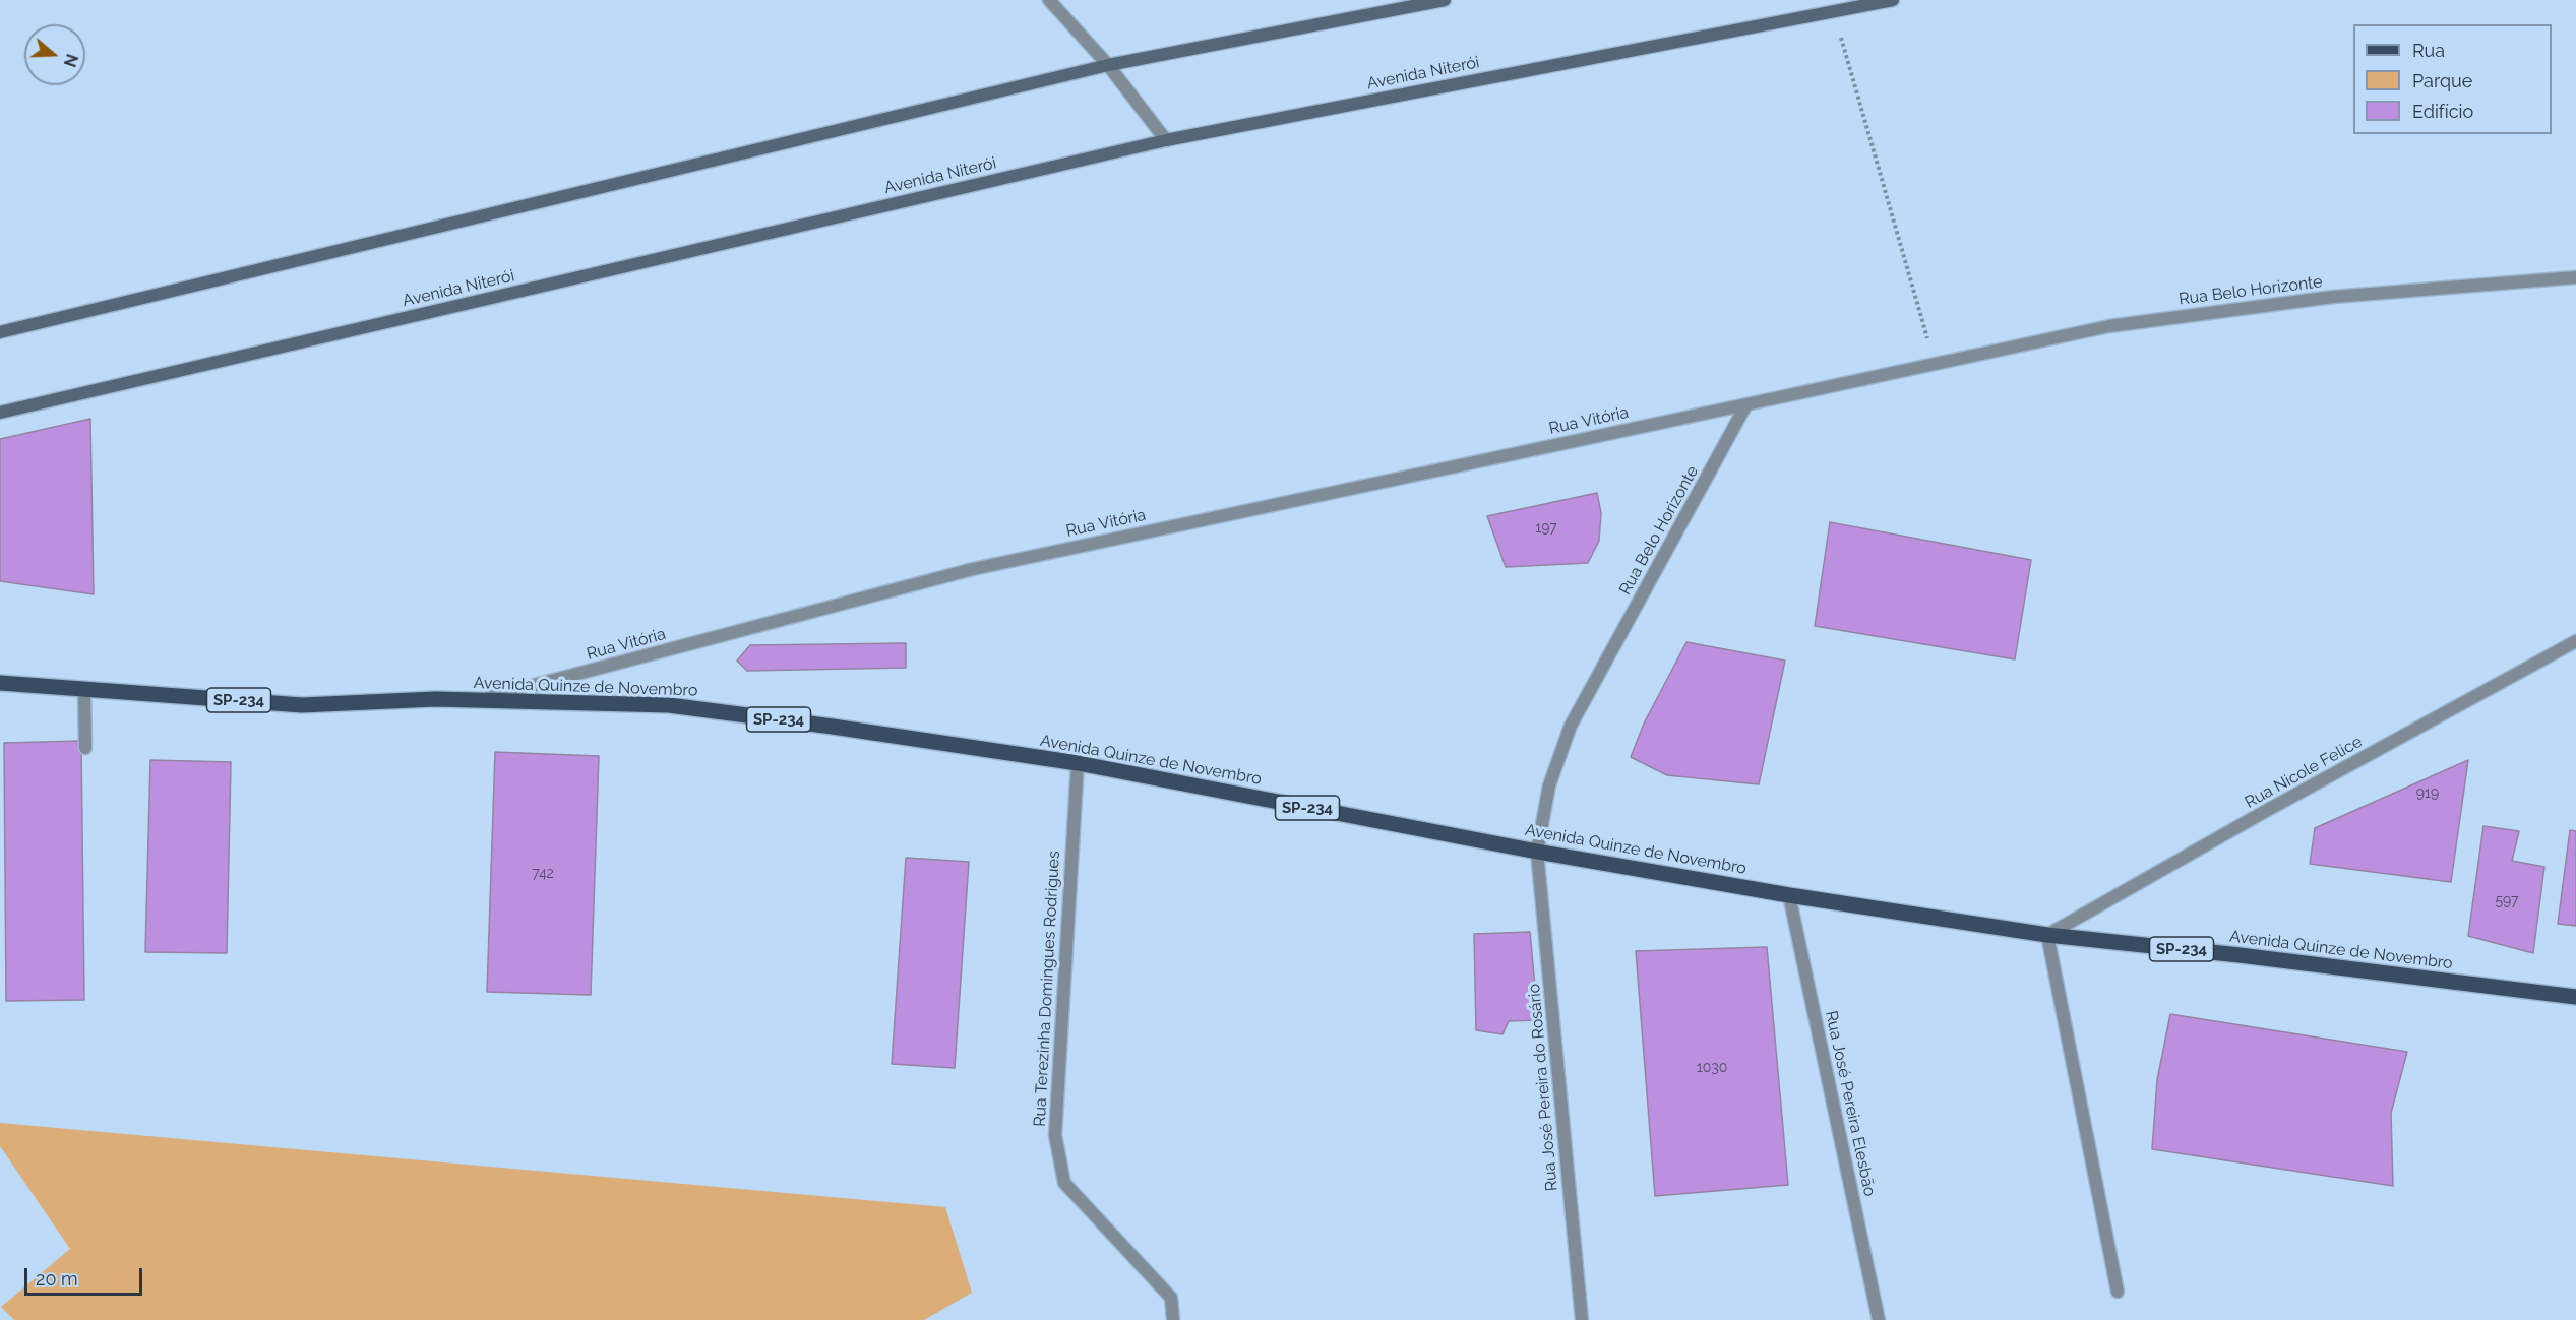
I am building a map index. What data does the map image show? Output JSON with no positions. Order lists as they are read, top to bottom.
{
  "streets": {
    "main road": ["Avenida Niterói", "Avenida Quinze de Novembro", "SP-234"],
    "street": [
      "Rua Belo Horizonte",
      "Rua Vitória",
      "Rua Nicole Felice",
      "Rua Terezinha Domingues Rodrigues",
      "Rua José Pereira do Rosário",
      "Rua José Pereira Elesbão"
    ]
  },
  "crossings": [
    ["Rua Belo Horizonte", "Rua Vitória"],
    ["Rua Belo Horizonte", "Avenida Quinze de Novembro"],
    ["Rua Belo Horizonte", "Rua José Pereira do Rosário"],
    ["Rua Vitória", "Avenida Quinze de Novembro"],
    ["Avenida Quinze de Novembro", "Rua Nicole Felice"],
    ["Avenida Quinze de Novembro", "Rua Terezinha Domingues Rodrigues"],
    ["Avenida Quinze de Novembro", "Rua José Pereira do Rosário"],
    ["Avenida Quinze de Novembro", "Rua José Pereira Elesbão"]
  ],
  "house_numbers": [
    "197",
    "919",
    "742",
    "597",
    "1030"
  ],
  "legend": ["Rua", "Parque", "Edifício"],
  "scale_bar": "20 m",
  "north": "right"
}
